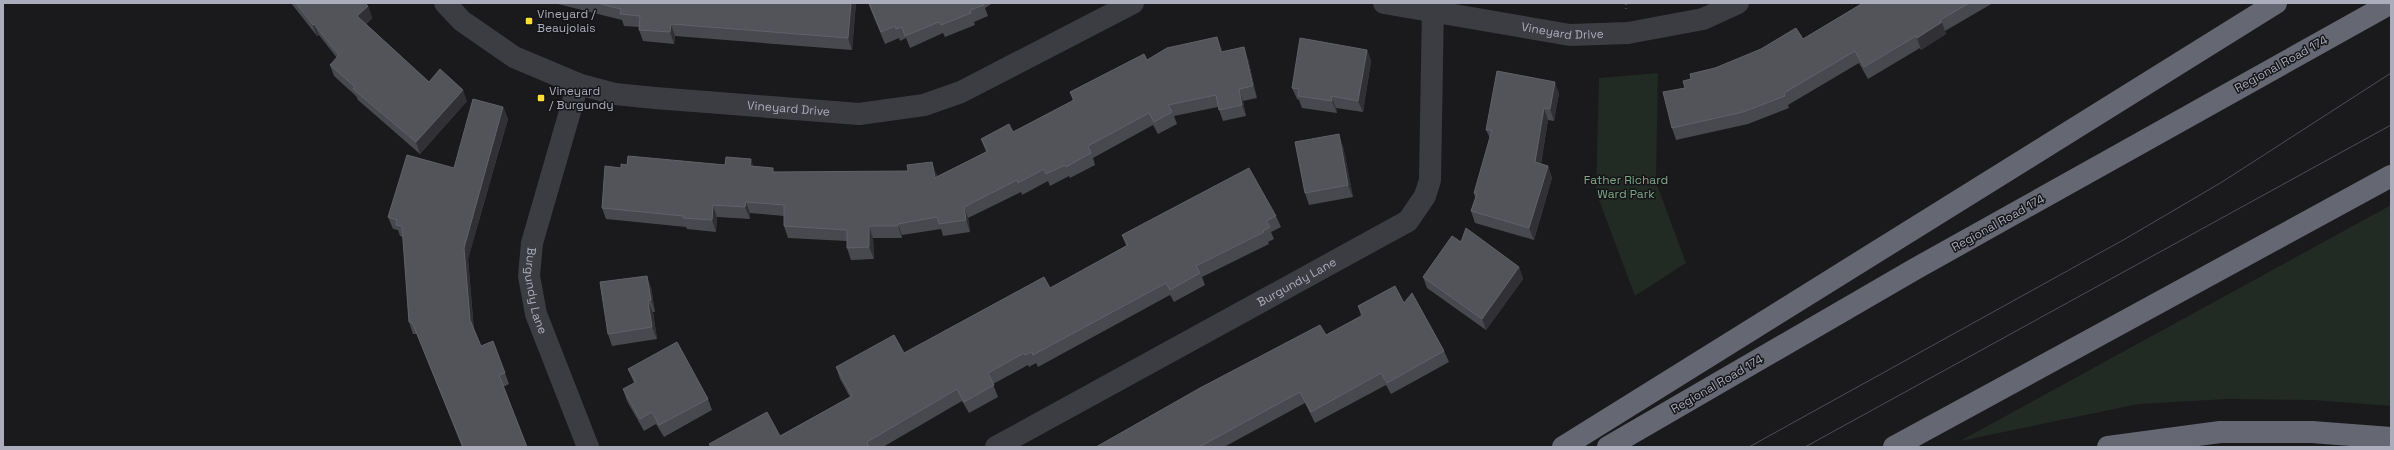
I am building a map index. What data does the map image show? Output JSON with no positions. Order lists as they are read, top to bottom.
{
  "streets": {
    "highway": ["Regional Road 174"],
    "street": ["Vineyard Drive", "Burgundy Lane"]
  },
  "crossings": [
    ["Vineyard Drive", "Burgundy Lane"]
  ],
  "parks": ["Father Richard Ward Park"],
  "places": {
    "transit": ["Vineyard / Beaujolais", "Vineyard / Burgundy"]
  }
}
